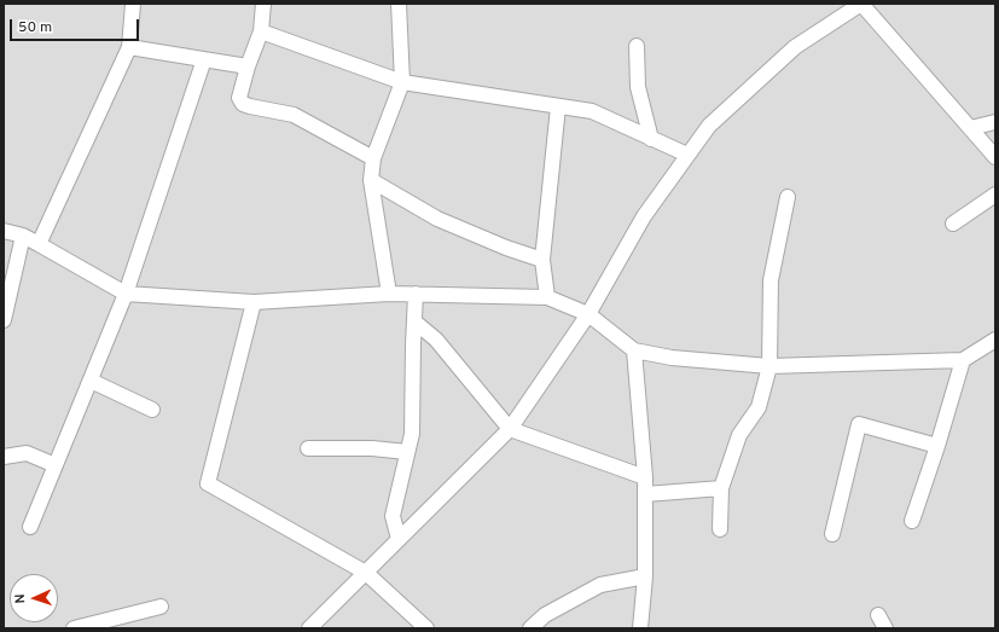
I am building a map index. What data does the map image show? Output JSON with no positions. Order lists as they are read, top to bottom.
{
  "scale_bar": "50 m",
  "north": "left"
}
